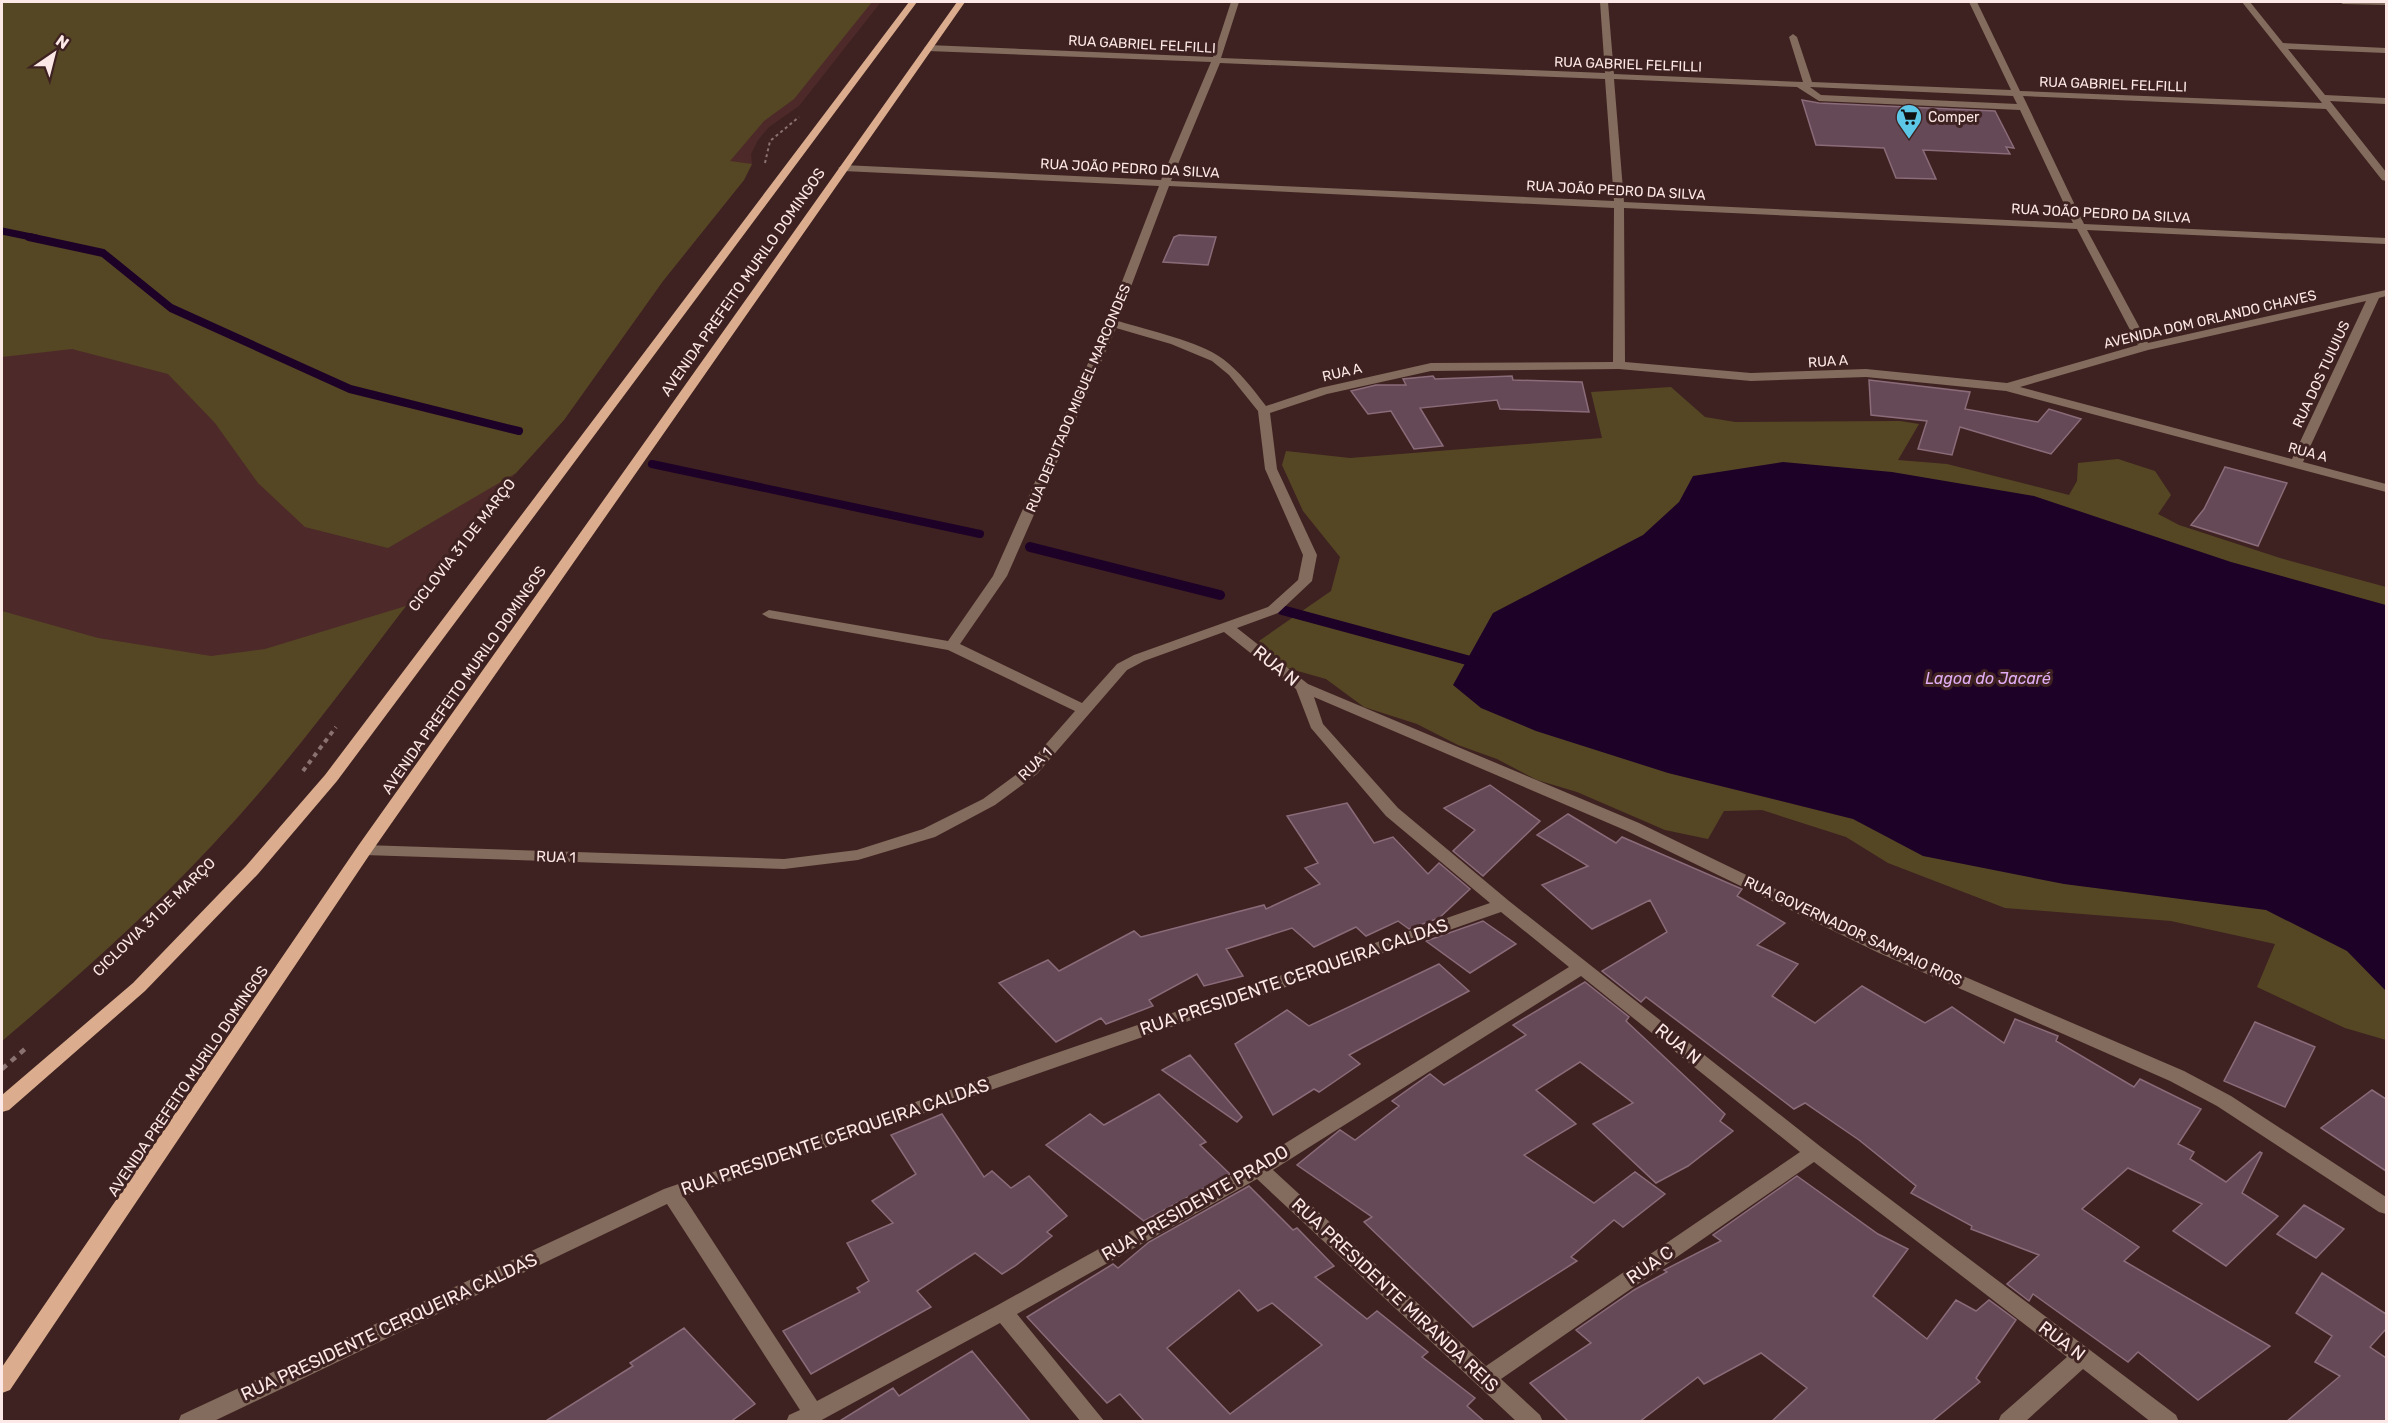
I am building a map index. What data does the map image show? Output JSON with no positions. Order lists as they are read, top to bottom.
{
  "streets": {
    "main road": ["AVENIDA PREFEITO MURILO DOMINGOS"],
    "street": [
      "RUA GABRIEL FELFILLI",
      "RUA JOÃO PEDRO DA SILVA",
      "AVENIDA DOM ORLANDO CHAVES",
      "RUA A",
      "RUA DOS TUIUIUS",
      "RUA DEPUTADO MIGUEL MARCONDES",
      "RUA N",
      "RUA 1",
      "RUA GOVERNADOR SAMPAIO RIOS",
      "RUA PRESIDENTE CERQUEIRA CALDAS",
      "RUA PRESIDENTE PRADO",
      "RUA C",
      "RUA PRESIDENTE MIRANDA REIS"
    ]
  },
  "crossings": [
    ["RUA GABRIEL FELFILLI", "AVENIDA PREFEITO MURILO DOMINGOS"],
    ["RUA GABRIEL FELFILLI", "RUA DEPUTADO MIGUEL MARCONDES"],
    ["RUA JOÃO PEDRO DA SILVA", "AVENIDA PREFEITO MURILO DOMINGOS"],
    ["RUA JOÃO PEDRO DA SILVA", "RUA DEPUTADO MIGUEL MARCONDES"],
    ["AVENIDA PREFEITO MURILO DOMINGOS", "RUA 1"],
    ["AVENIDA DOM ORLANDO CHAVES", "RUA A"],
    ["AVENIDA DOM ORLANDO CHAVES", "RUA DOS TUIUIUS"],
    ["RUA A", "RUA DOS TUIUIUS"],
    ["RUA A", "RUA 1"],
    ["RUA N", "RUA 1"],
    ["RUA N", "RUA GOVERNADOR SAMPAIO RIOS"],
    ["RUA N", "RUA PRESIDENTE CERQUEIRA CALDAS"],
    ["RUA N", "RUA PRESIDENTE PRADO"],
    ["RUA N", "RUA C"],
    ["RUA PRESIDENTE PRADO", "RUA PRESIDENTE MIRANDA REIS"],
    ["RUA C", "RUA PRESIDENTE MIRANDA REIS"]
  ],
  "water": ["Lagoa do Jacaré"],
  "places": {
    "supermarket": ["Comper"]
  },
  "north": "top right"
}
